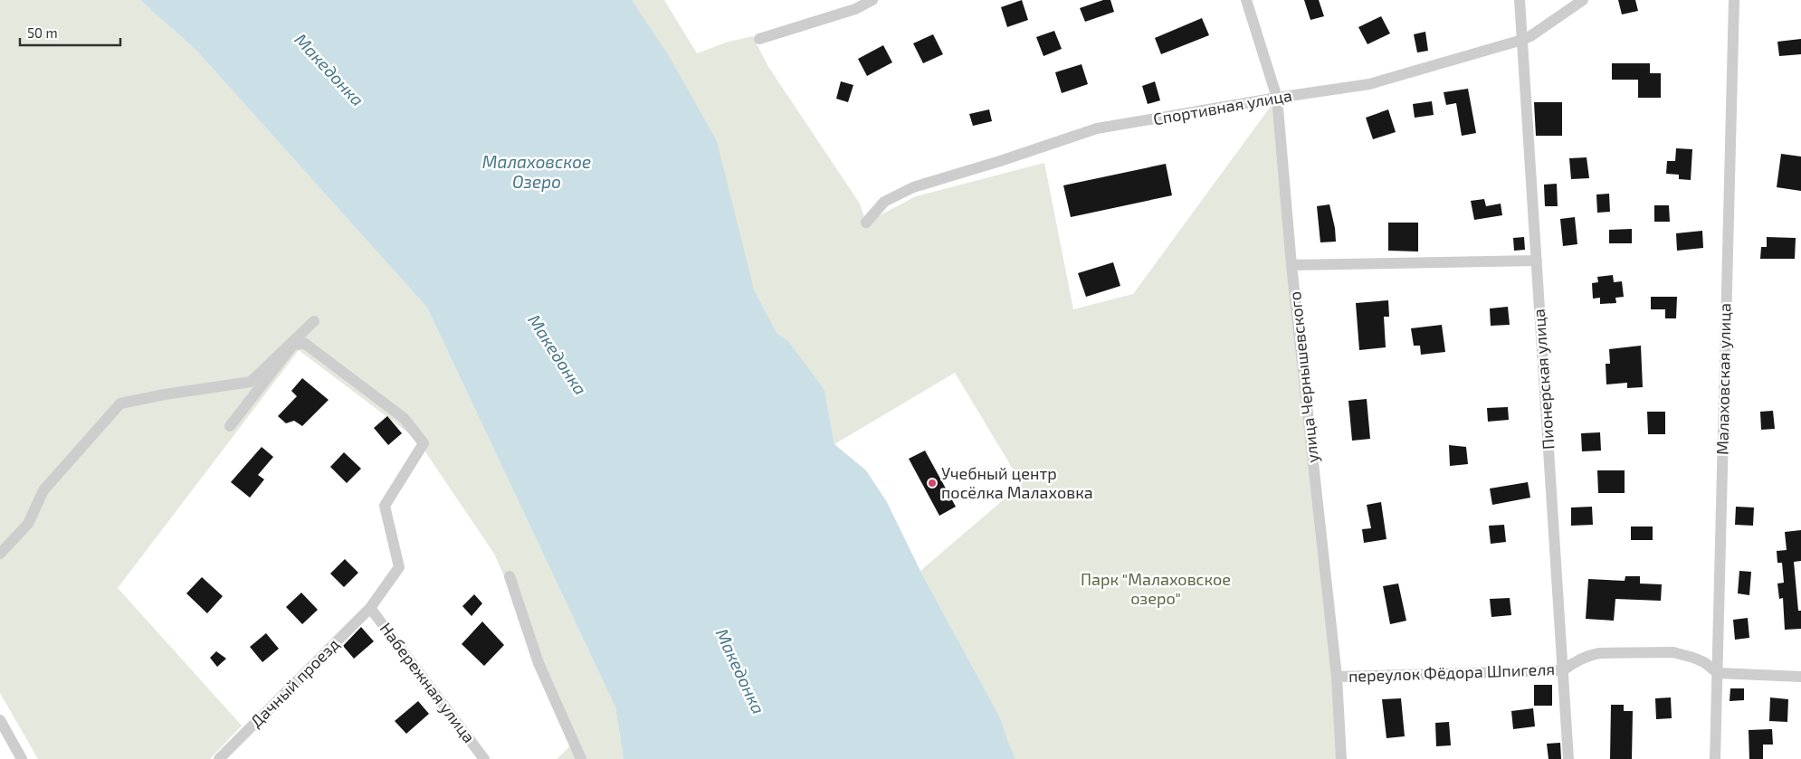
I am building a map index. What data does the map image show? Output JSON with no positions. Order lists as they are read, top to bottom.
{
  "streets": {
    "street": [
      "Спортивная улица",
      "улица Чернышевского",
      "Пионерская улица",
      "Малаховская улица",
      "переулок Фёдора Шпигеля",
      "Дачный проезд",
      "Набережная улица"
    ]
  },
  "crossings": [
    ["Спортивная улица", "улица Чернышевского"],
    ["Спортивная улица", "Пионерская улица"],
    ["улица Чернышевского", "переулок Фёдора Шпигеля"],
    ["Пионерская улица", "переулок Фёдора Шпигеля"],
    ["Малаховская улица", "переулок Фёдора Шпигеля"],
    ["Дачный проезд", "Набережная улица"]
  ],
  "water": ["Македонка", "Малаховское Озеро"],
  "parks": ["Парк \"Малаховское озеро\""],
  "places": ["Учебный центр посёлка Малаховка"],
  "scale_bar": "50 m"
}
